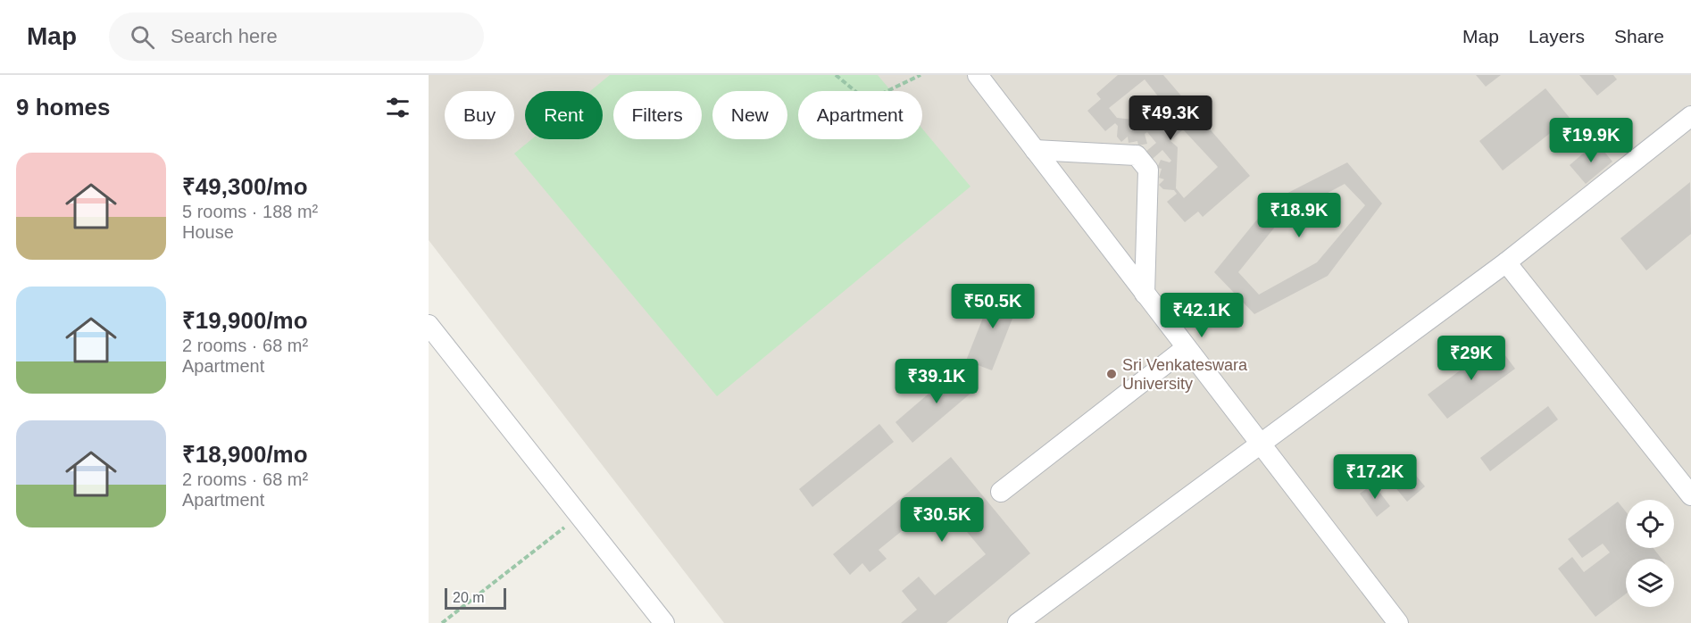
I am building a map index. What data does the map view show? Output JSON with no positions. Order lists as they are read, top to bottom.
{
  "places": ["Sri Venkateswara University"],
  "scale_bar": "20 m",
  "page": {
    "header": "Map",
    "search": "Search here",
    "nav": ["Map", "Layers", "Share"],
    "heading": "9 homes",
    "chip": [
      "Buy",
      "Rent",
      "Filters",
      "New",
      "Apartment"
    ],
    "price": [
      "₹49.3K",
      "₹19.9K",
      "₹18.9K",
      "₹50.5K",
      "₹42.1K",
      "₹29K",
      "₹39.1K",
      "₹17.2K",
      "₹30.5K"
    ],
    "list": [
      {
        "name": "₹49,300/mo",
        "note": "5 rooms · 188 m² · House"
      },
      {
        "name": "₹19,900/mo",
        "note": "2 rooms · 68 m² · Apartment"
      },
      {
        "name": "₹18,900/mo",
        "note": "2 rooms · 68 m² · Apartment"
      }
    ],
    "scale": "20 m"
  }
}
